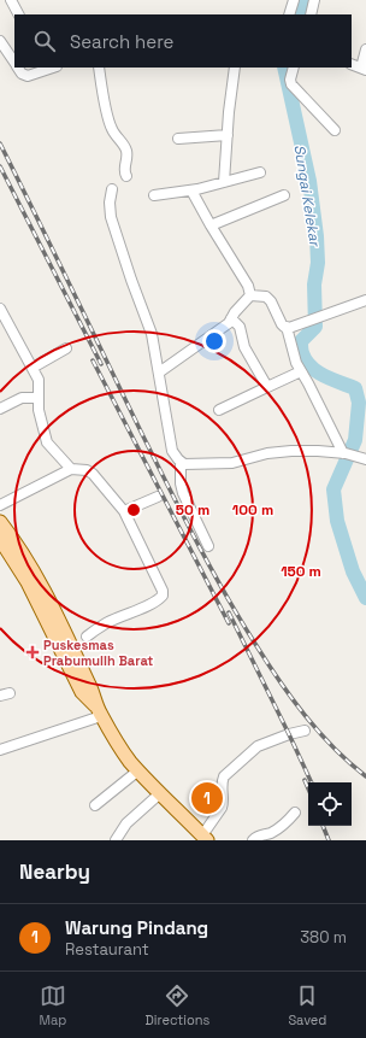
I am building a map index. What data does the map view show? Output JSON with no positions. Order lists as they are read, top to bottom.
{
  "water": ["Sungai Kelekar"],
  "places": {
    "health": ["Puskesmas Prabumulih Barat"]
  },
  "page": {
    "search": "Search here",
    "pins": "1",
    "heading": "Nearby",
    "list": [
      {
        "mark": "1",
        "name": "Warung Pindang",
        "note": "Restaurant",
        "value": "380 m"
      }
    ],
    "nav": ["Map", "Directions", "Saved"]
  },
  "rings": ["50 m", "100 m", "150 m"]
}
